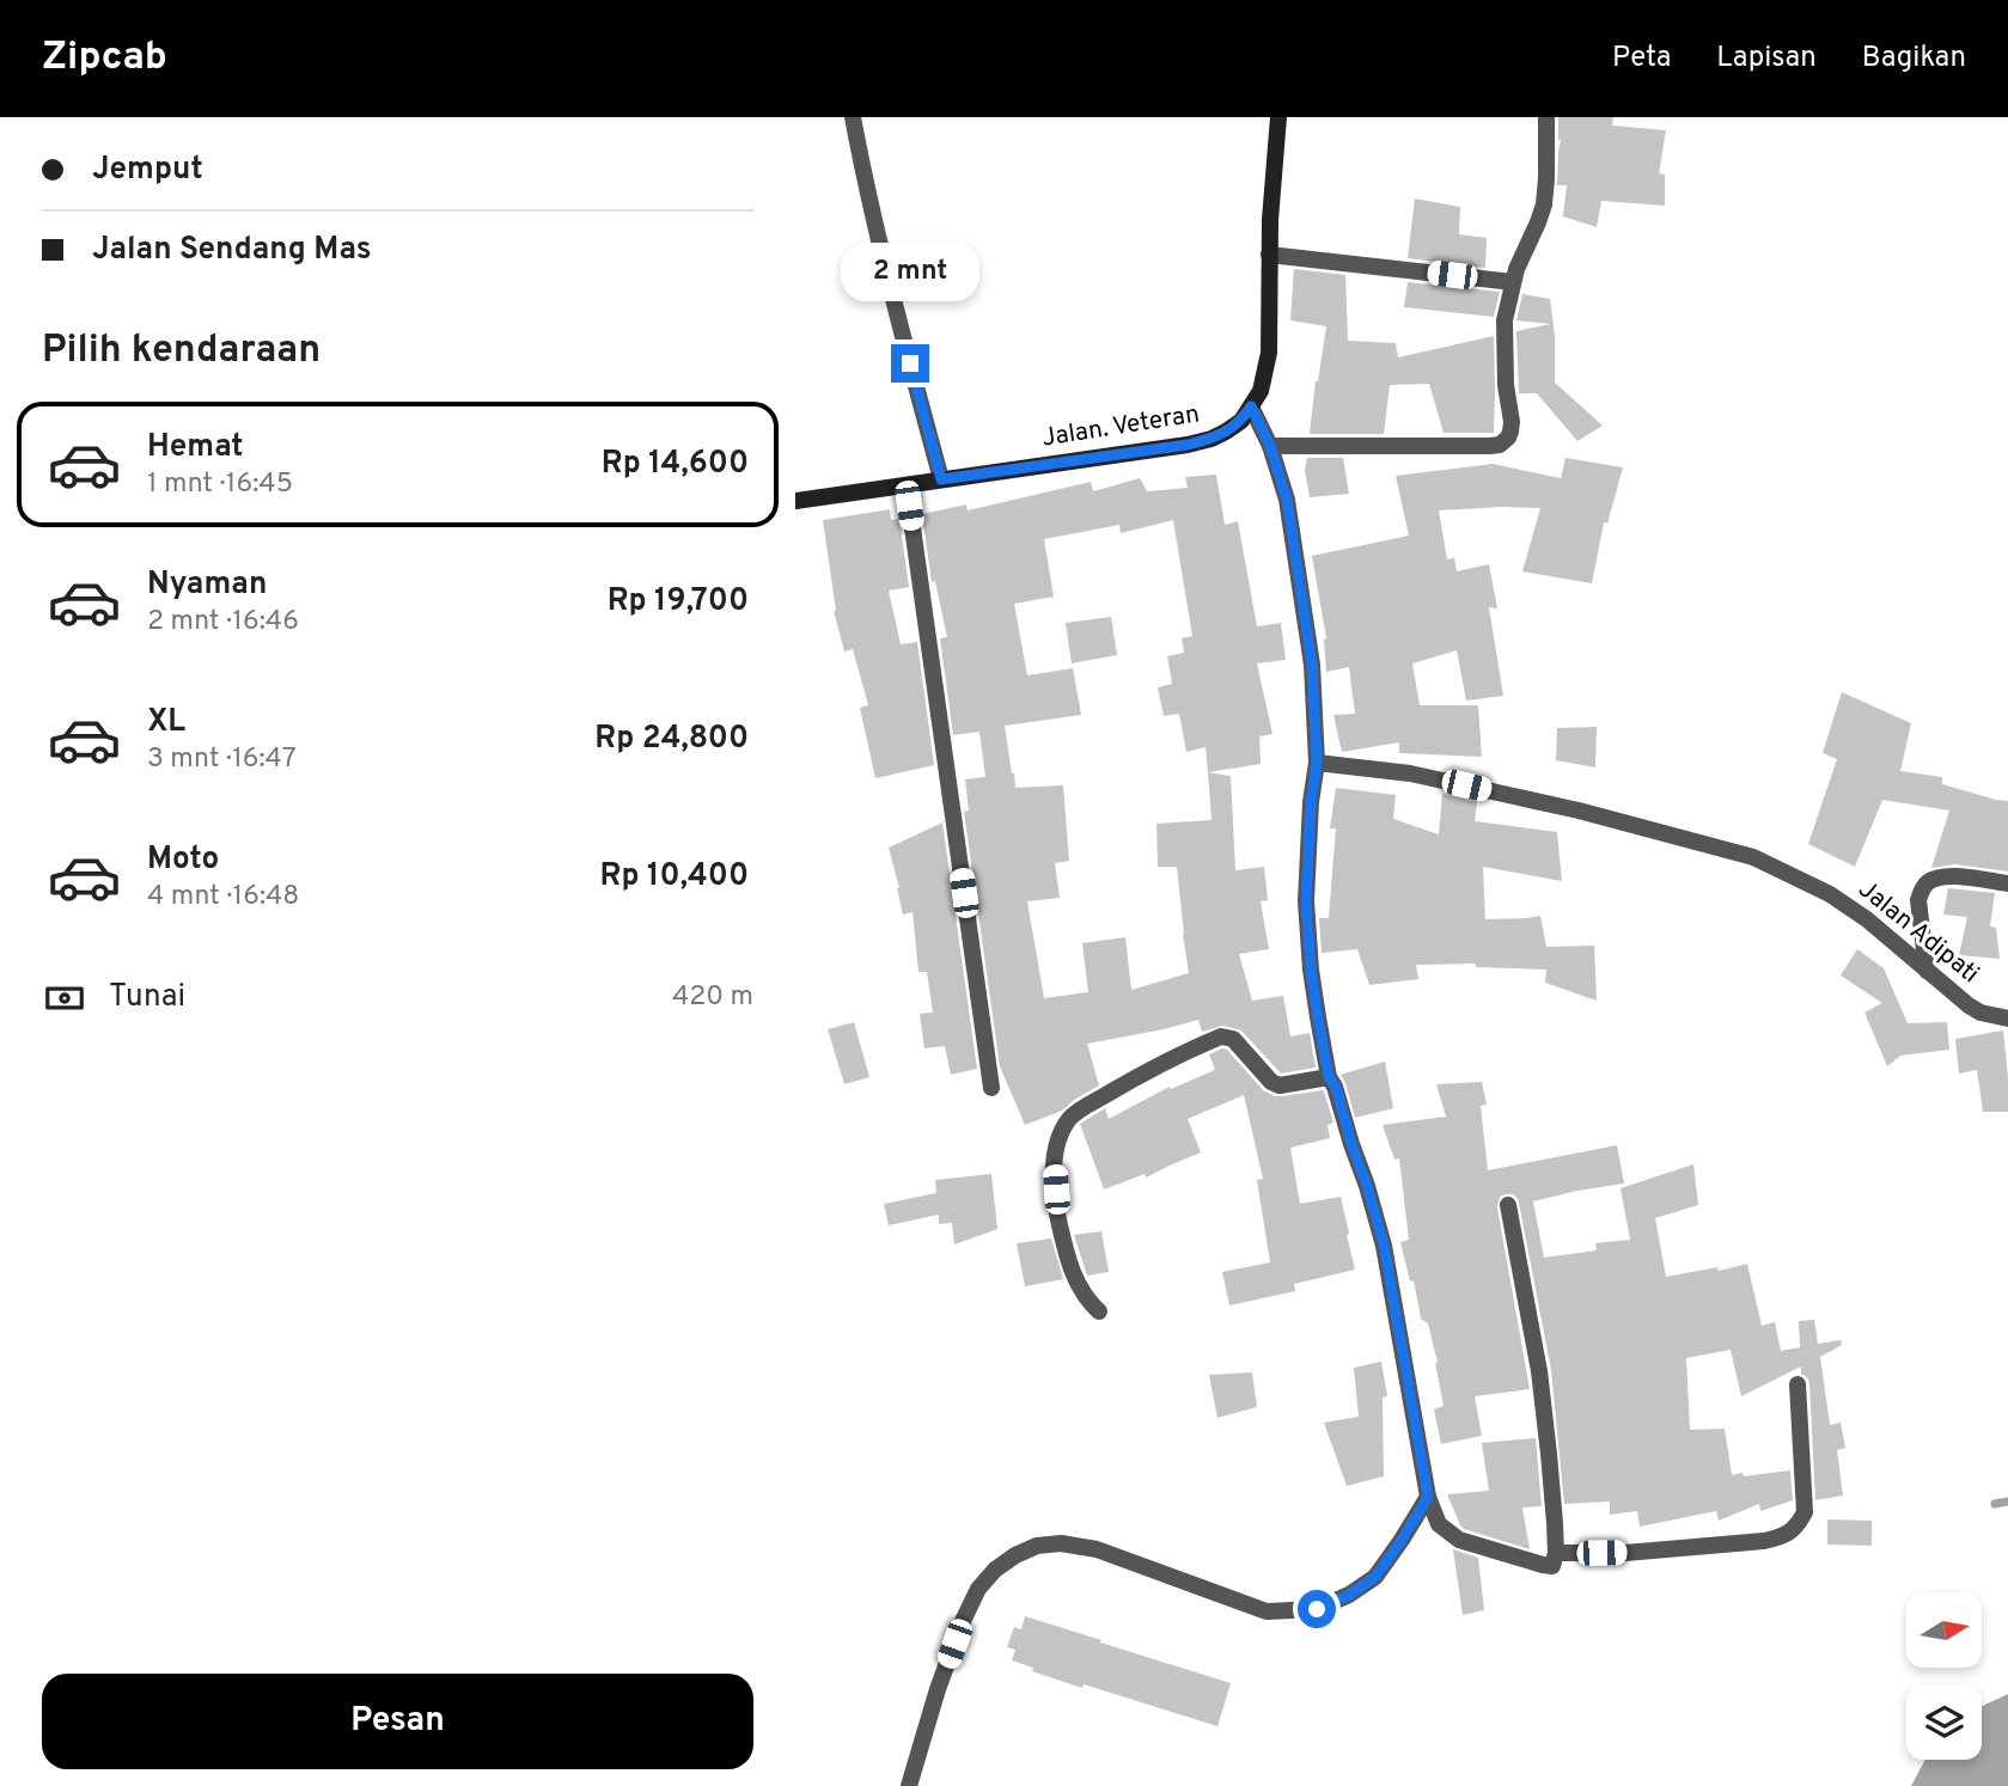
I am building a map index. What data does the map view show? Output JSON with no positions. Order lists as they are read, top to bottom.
{
  "streets": {
    "street": ["Jalan. Veteran", "Jalan Adipati"]
  },
  "north": "right",
  "page": {
    "header": "Zipcab",
    "nav": ["Peta", "Lapisan", "Bagikan"],
    "banner": ["Jemput", "Jalan Sendang Mas"],
    "bubble": "2 mnt",
    "heading": "Pilih kendaraan",
    "list": [
      {
        "name": "Hemat",
        "note": "1 mnt · 16:45",
        "value": "Rp 14,600"
      },
      {
        "name": "Nyaman",
        "note": "2 mnt · 16:46",
        "value": "Rp 19,700"
      },
      {
        "name": "XL",
        "note": "3 mnt · 16:47",
        "value": "Rp 24,800"
      },
      {
        "name": "Moto",
        "note": "4 mnt · 16:48",
        "value": "Rp 10,400"
      }
    ],
    "pay": ["Tunai", "420 m"],
    "buttons": "Pesan"
  }
}
